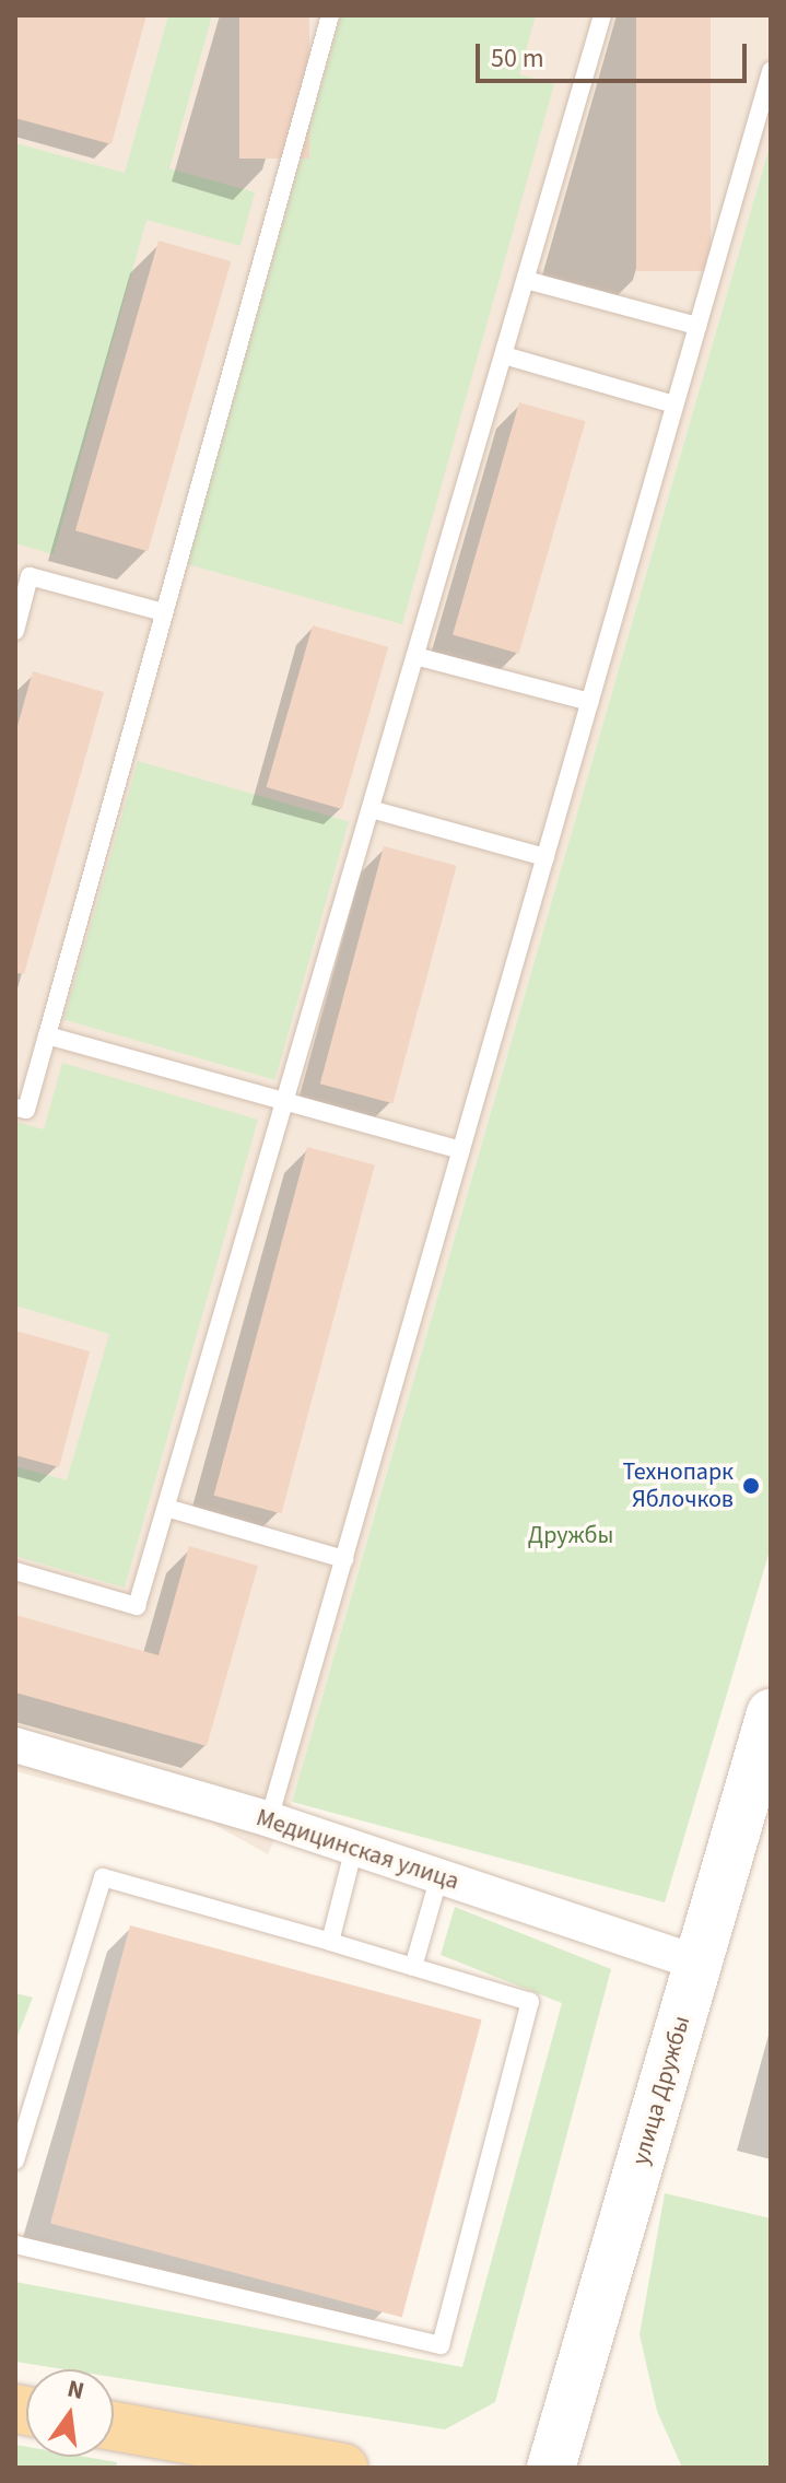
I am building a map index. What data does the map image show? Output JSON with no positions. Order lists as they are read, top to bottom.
{
  "streets": {
    "main road": ["улица Дружбы"],
    "street": ["Медицинская улица"]
  },
  "crossings": [
    ["Медицинская улица", "улица Дружбы"]
  ],
  "parks": ["Дружбы"],
  "places": ["Технопарк Яблочков"],
  "scale_bar": "50 m",
  "north": "top"
}
